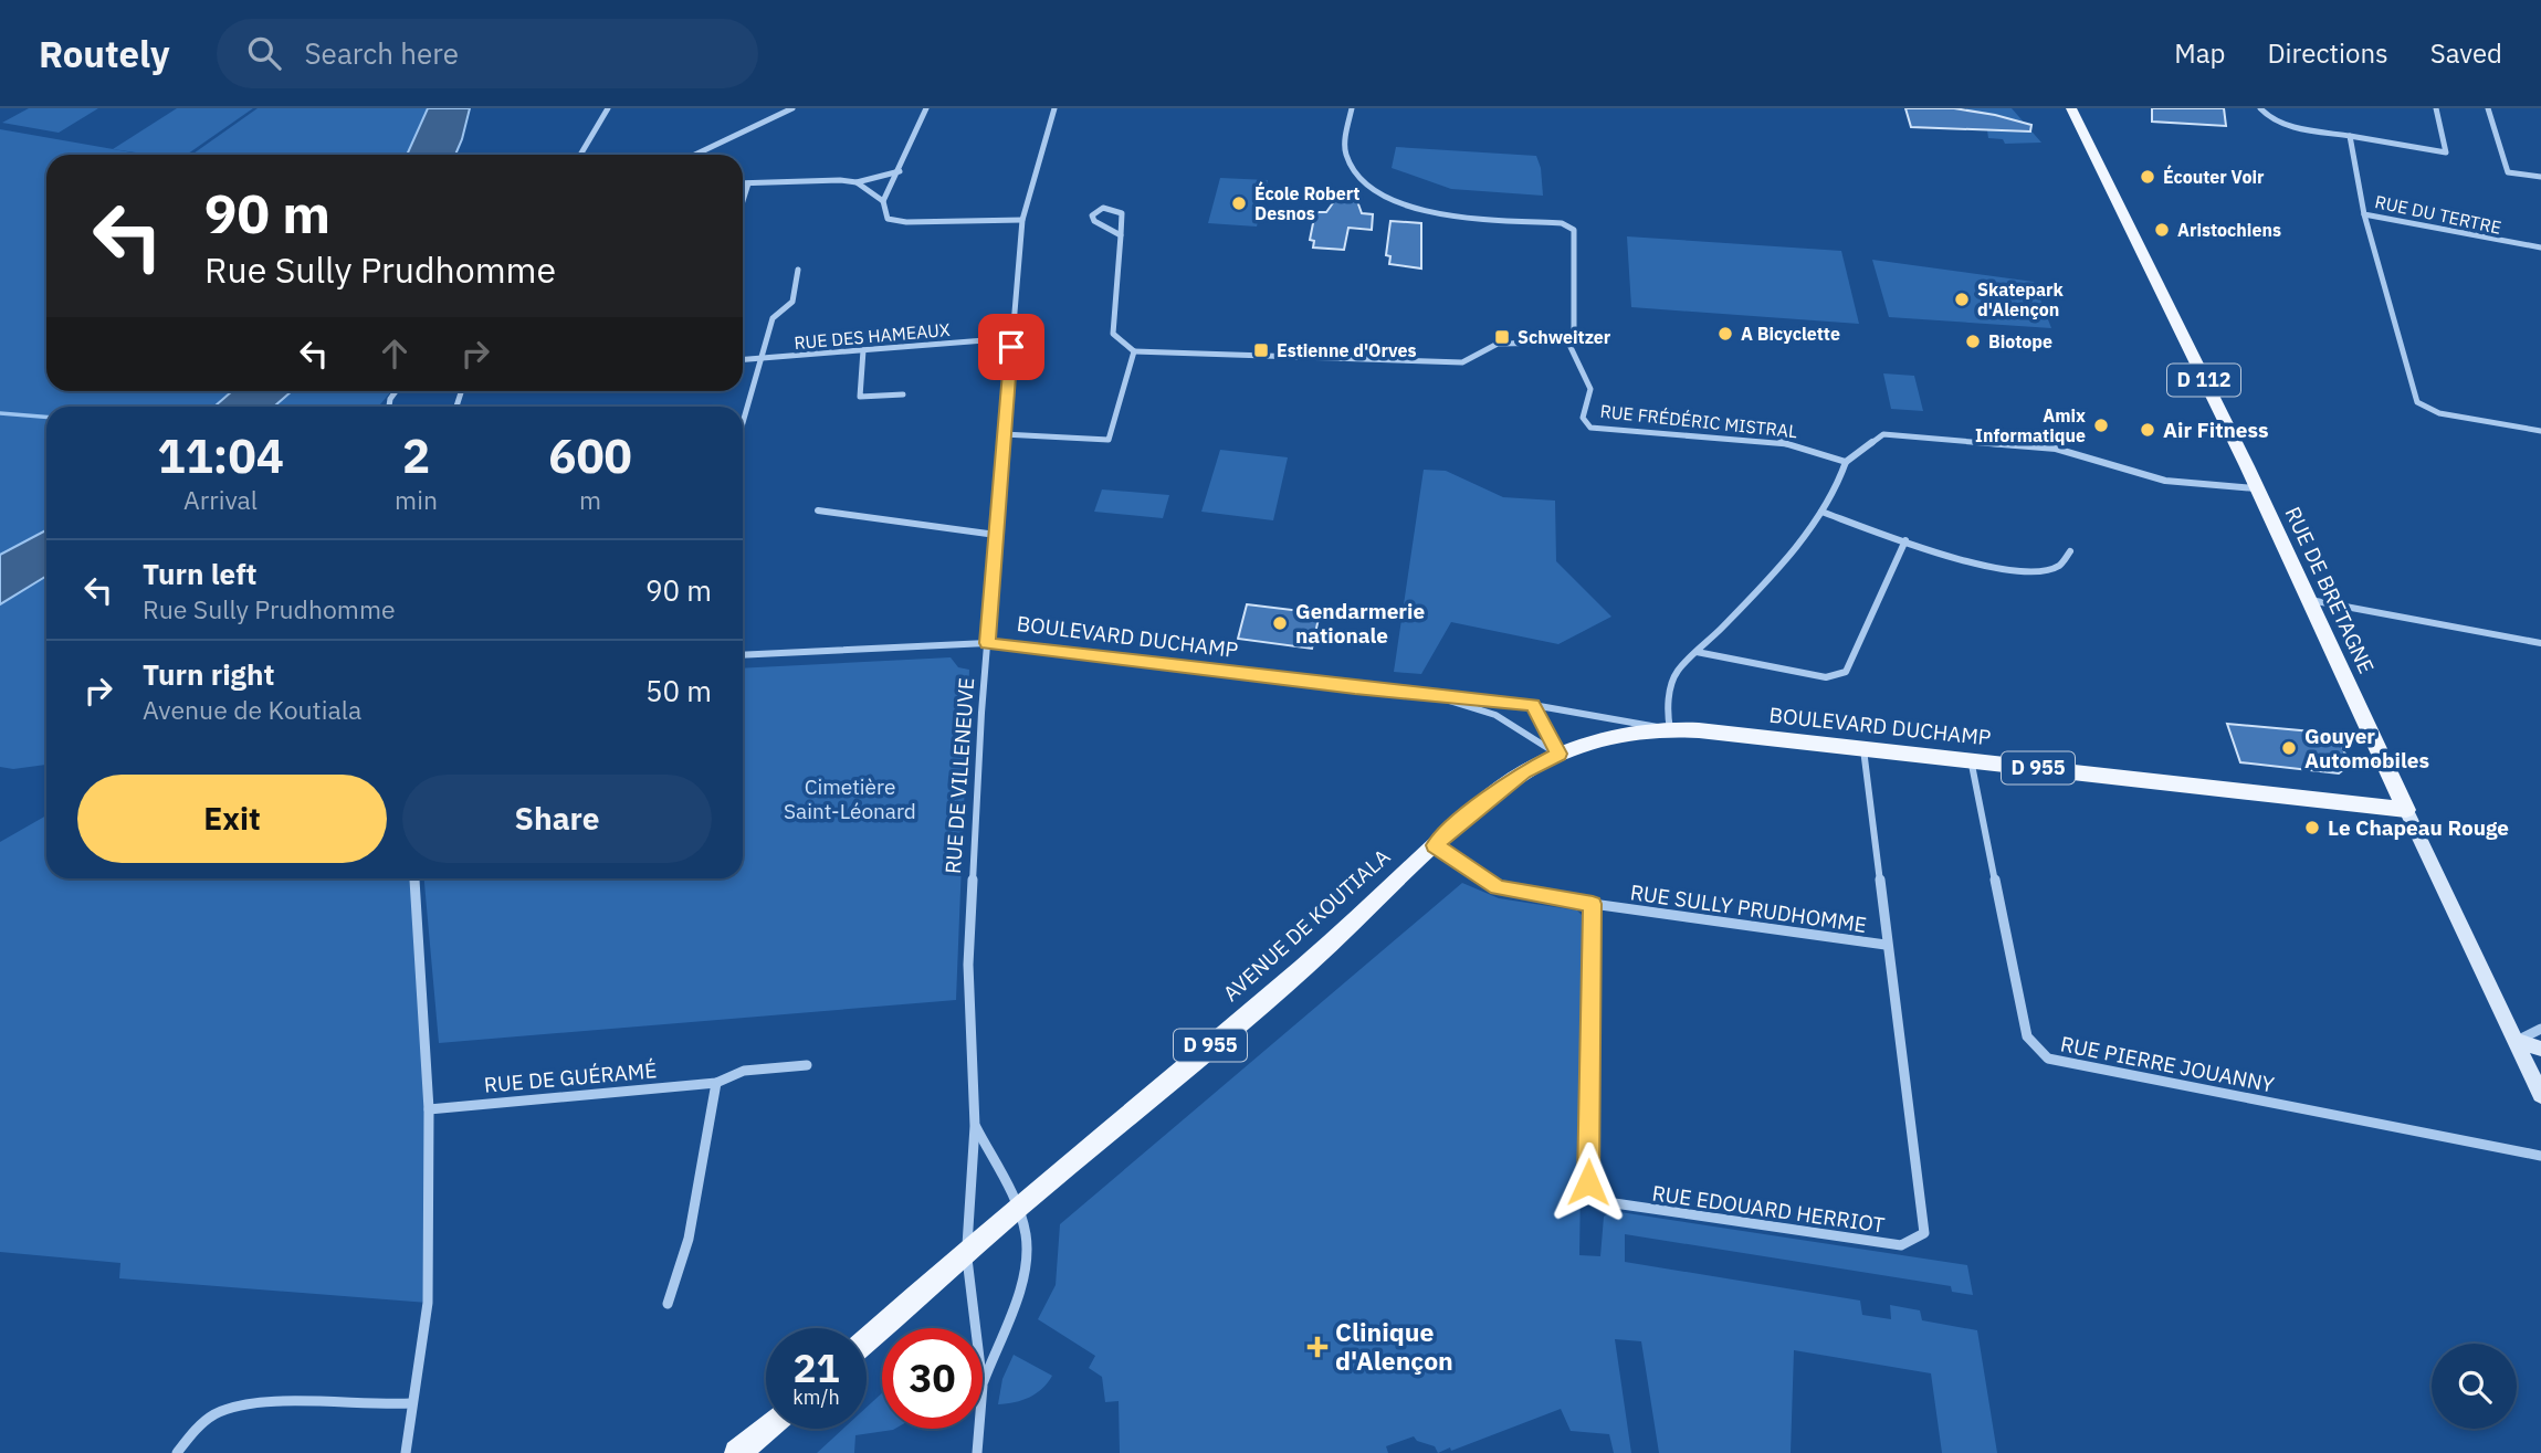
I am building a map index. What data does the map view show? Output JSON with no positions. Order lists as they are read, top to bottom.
{
  "streets": {
    "main road": [
      "D 112",
      "RUE DE BRETAGNE",
      "BOULEVARD DUCHAMP",
      "D 955",
      "AVENUE DE KOUTIALA"
    ],
    "street": [
      "RUE DU TERTRE",
      "RUE DES HAMEAUX",
      "RUE FRÉDÉRIC MISTRAL",
      "RUE DE VILLENEUVE",
      "RUE SULLY PRUDHOMME",
      "RUE PIERRE JOUANNY",
      "RUE DE GUÉRAMÉ",
      "RUE EDOUARD HERRIOT"
    ]
  },
  "crossings": [
    ["RUE DES HAMEAUX", "RUE DE VILLENEUVE"],
    ["RUE DE BRETAGNE", "BOULEVARD DUCHAMP"],
    ["BOULEVARD DUCHAMP", "RUE DE VILLENEUVE"],
    ["BOULEVARD DUCHAMP", "AVENUE DE KOUTIALA"],
    ["BOULEVARD DUCHAMP", "RUE PIERRE JOUANNY"],
    ["BOULEVARD DUCHAMP", "RUE EDOUARD HERRIOT"],
    ["RUE DE VILLENEUVE", "AVENUE DE KOUTIALA"],
    ["RUE SULLY PRUDHOMME", "AVENUE DE KOUTIALA"],
    ["RUE SULLY PRUDHOMME", "RUE EDOUARD HERRIOT"]
  ],
  "parks": ["Cimetière Saint-Léonard"],
  "places": {
    "other": [
      "Écouter Voir",
      "École Robert Desnos",
      "Aristochiens",
      "Skatepark d'Alençon",
      "A Bicyclette",
      "Biotope",
      "Amix Informatique",
      "Air Fitness",
      "Gendarmerie nationale",
      "Gouyer Automobiles",
      "Le Chapeau Rouge"
    ],
    "transit": ["Schweitzer", "Estienne d'Orves"],
    "health": ["Clinique d'Alençon"]
  },
  "page": {
    "header": "Routely",
    "search": "Search here",
    "nav": ["Map", "Directions", "Saved"],
    "turn": ["90 m", "Rue Sully Prudhomme"],
    "eta": [
      "11:04",
      "Arrival",
      "2",
      "min",
      "600",
      "m"
    ],
    "list": [
      {
        "name": "Turn left",
        "note": "Rue Sully Prudhomme",
        "value": "90 m"
      },
      {
        "name": "Turn right",
        "note": "Avenue de Koutiala",
        "value": "50 m"
      }
    ],
    "buttons": ["Exit", "Share"],
    "speed": "21 km/h",
    "limit": "30"
  }
}
